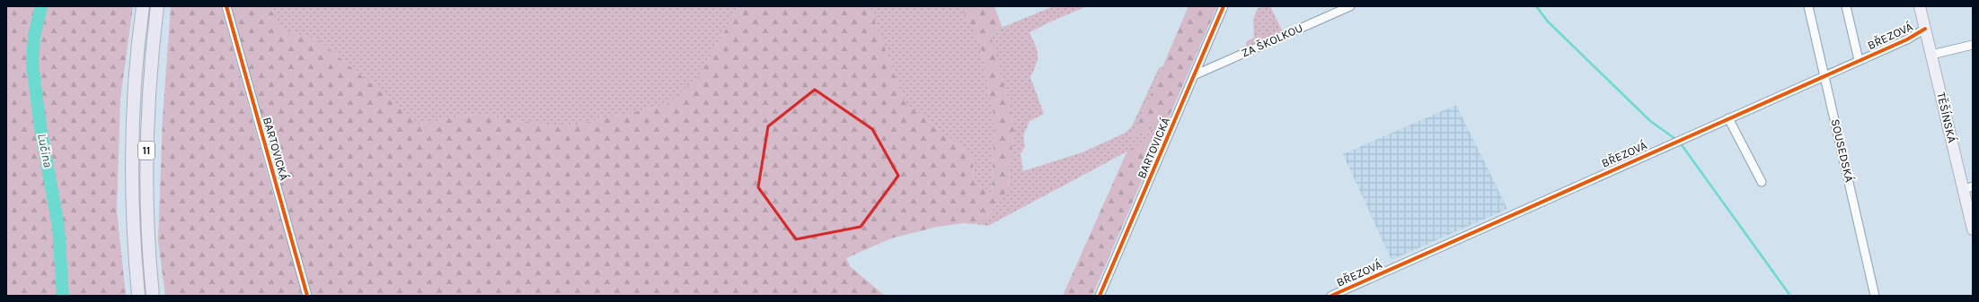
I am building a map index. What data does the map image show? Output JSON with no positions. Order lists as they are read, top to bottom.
{
  "streets": {
    "highway": ["11"],
    "main road": ["TĚŠÍNSKÁ"],
    "street": [
      "BŘEZOVÁ",
      "ZA ŠKOLKOU",
      "BARTOVICKÁ",
      "SOUSEDSKÁ"
    ]
  },
  "crossings": [
    ["BŘEZOVÁ", "TĚŠÍNSKÁ"],
    ["BŘEZOVÁ", "SOUSEDSKÁ"],
    ["ZA ŠKOLKOU", "BARTOVICKÁ"]
  ],
  "water": ["Lučina"]
}
